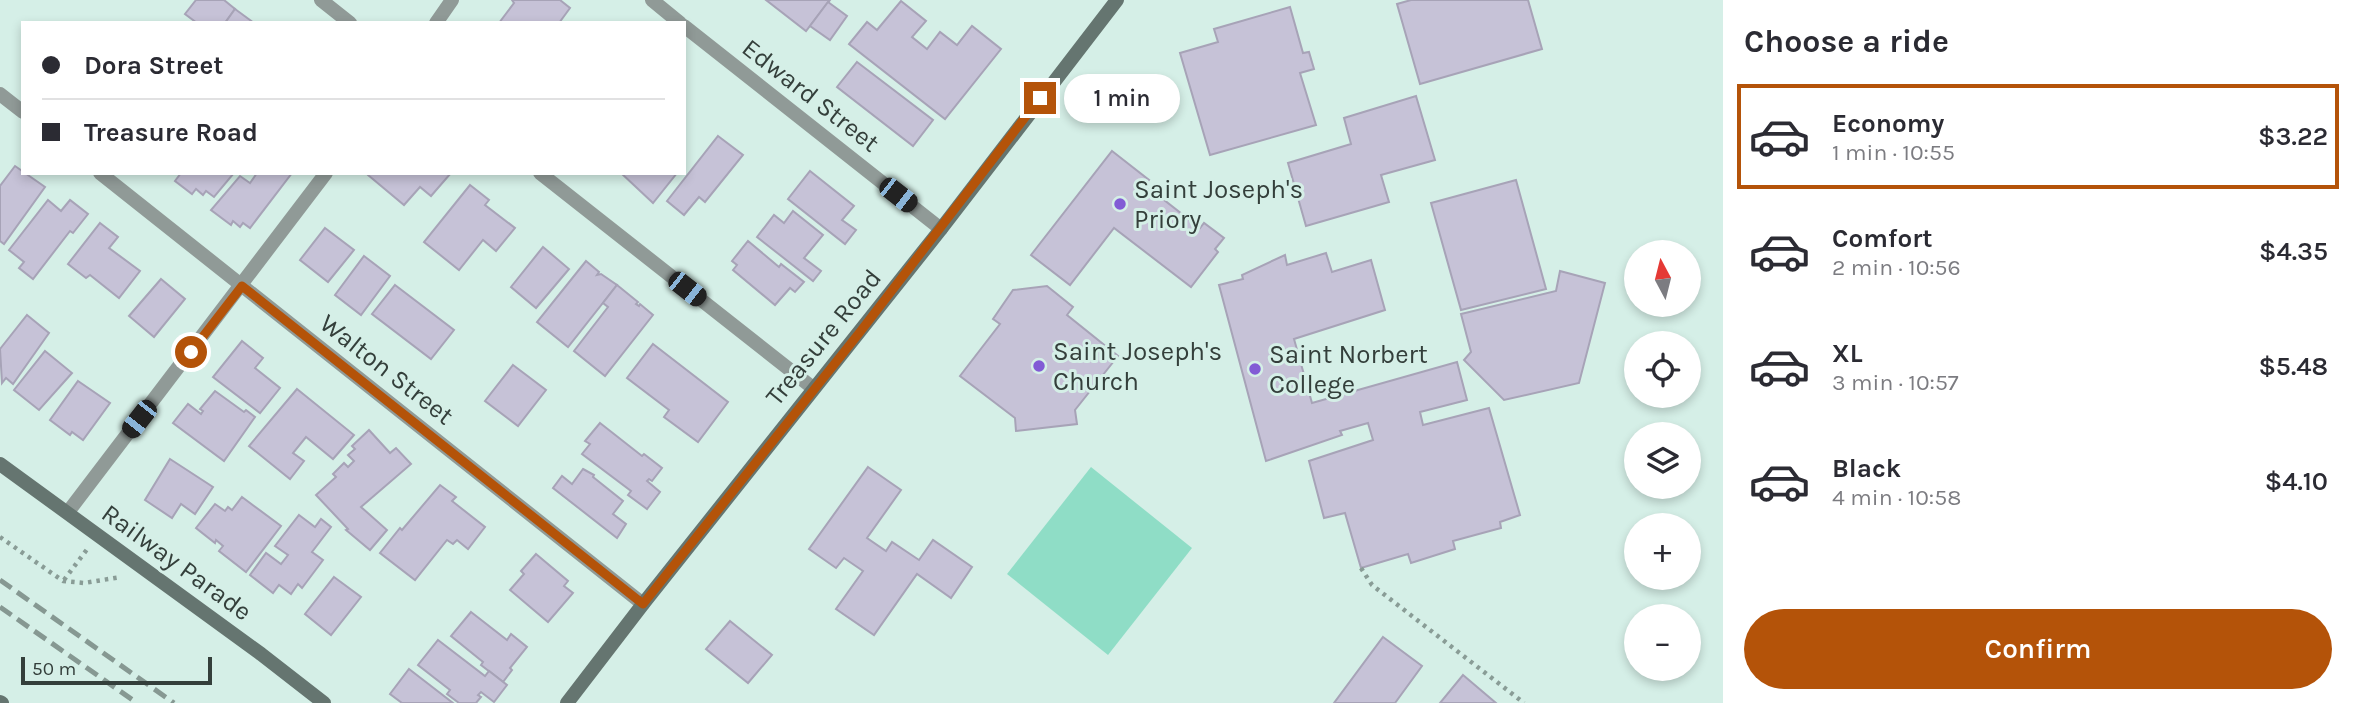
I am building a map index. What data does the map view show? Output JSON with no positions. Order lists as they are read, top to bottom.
{
  "streets": {
    "street": [
      "Edward Street",
      "Treasure Road",
      "Walton Street",
      "Railway Parade"
    ]
  },
  "crossings": [
    ["Edward Street", "Treasure Road"],
    ["Treasure Road", "Walton Street"]
  ],
  "places": ["Saint Joseph's Priory", "Saint Joseph's Church", "Saint Norbert College"],
  "scale_bar": "50 m",
  "north": "top",
  "page": {
    "heading": "Choose a ride",
    "banner": ["Dora Street", "Treasure Road"],
    "bubble": "1 min",
    "list": [
      {
        "name": "Economy",
        "note": "1 min · 10:55",
        "value": "$3.22"
      },
      {
        "name": "Comfort",
        "note": "2 min · 10:56",
        "value": "$4.35"
      },
      {
        "name": "XL",
        "note": "3 min · 10:57",
        "value": "$5.48"
      },
      {
        "name": "Black",
        "note": "4 min · 10:58",
        "value": "$4.10"
      }
    ],
    "map_buttons": ["+", "−"],
    "buttons": "Confirm",
    "scale": "50 m"
  }
}
